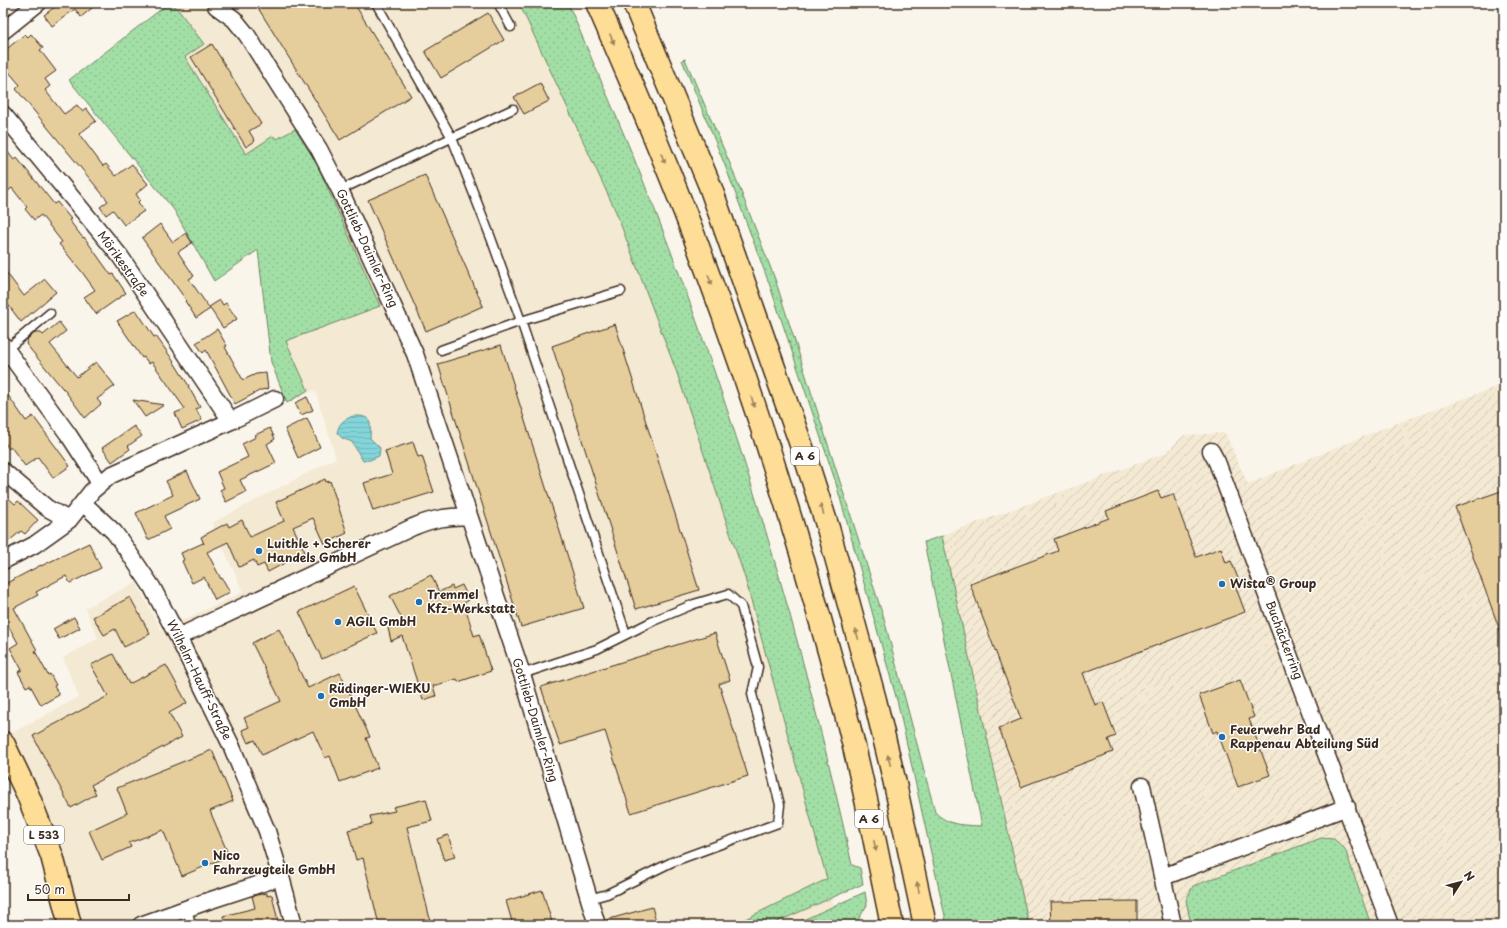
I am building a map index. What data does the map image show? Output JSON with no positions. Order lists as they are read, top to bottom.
{
  "streets": {
    "main road": ["A 6", "L 533"],
    "street": [
      "Gottlieb-Daimler-Ring",
      "Mörikestraße",
      "Buchäckerring",
      "Wilhelm-Hauff-Straße"
    ]
  },
  "places": [
    "Luithle + Scherer Handels GmbH",
    "Wista® Group",
    "Tremmel Kfz-Werkstatt",
    "AGIL GmbH",
    "Rüdinger-WIEKU GmbH",
    "Feuerwehr Bad Rappenau Abteilung Süd",
    "Nico Fahrzeugteile GmbH"
  ],
  "scale_bar": "50 m",
  "north": "top right"
}
